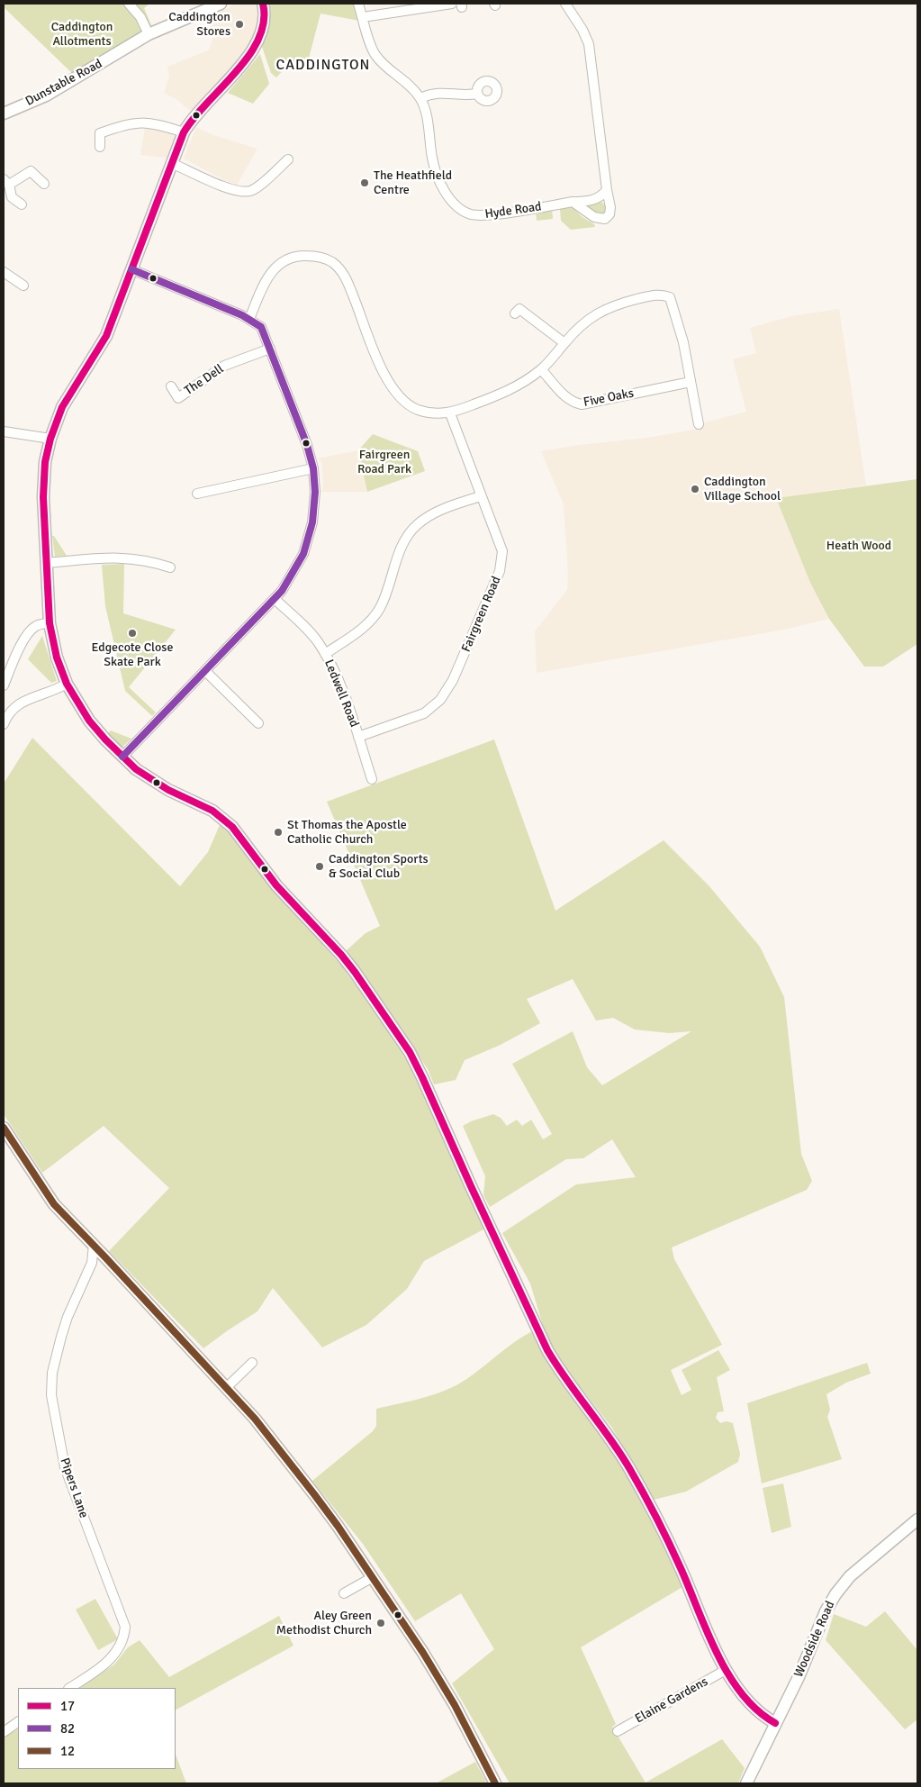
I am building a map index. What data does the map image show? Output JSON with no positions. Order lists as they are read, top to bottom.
{
  "streets": {
    "street": [
      "Dunstable Road",
      "Hyde Road",
      "The Dell",
      "Five Oaks",
      "Fairgreen Road",
      "Ledwell Road",
      "Pipers Lane",
      "Woodside Road",
      "Elaine Gardens"
    ]
  },
  "crossings": [
    ["Fairgreen Road", "Ledwell Road"]
  ],
  "districts": ["CADDINGTON"],
  "parks": ["Caddington Allotments", "Fairgreen Road Park", "Heath Wood"],
  "places": [
    "Caddington Stores",
    "The Heathfield Centre",
    "Caddington Village School",
    "Edgecote Close Skate Park",
    "St Thomas the Apostle Catholic Church",
    "Caddington Sports & Social Club",
    "Aley Green Methodist Church"
  ],
  "lines": ["transit line 17", "transit line 82", "transit line 12"],
  "legend": ["17", "82", "12"]
}
